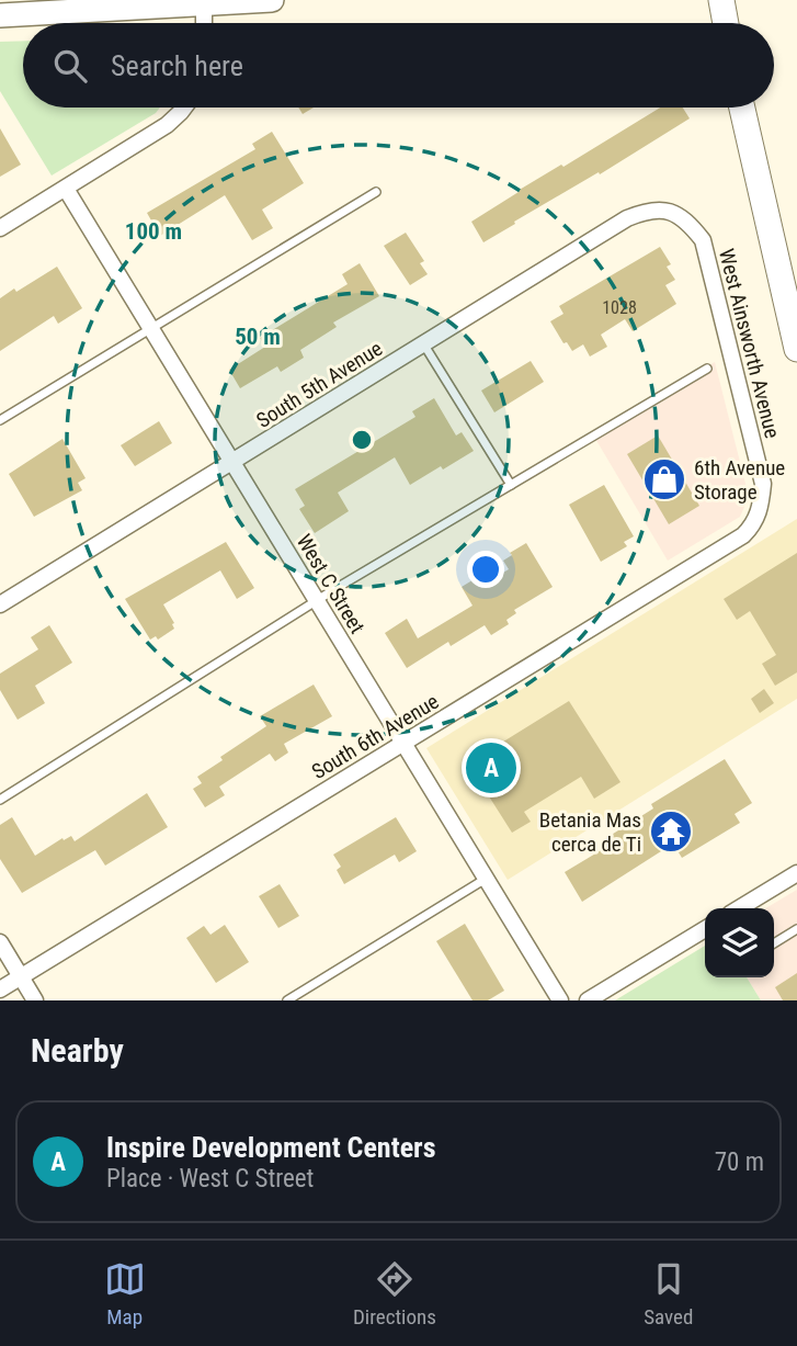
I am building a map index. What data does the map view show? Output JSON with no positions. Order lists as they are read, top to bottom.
{
  "streets": {
    "street": [
      "West Ainsworth Avenue",
      "South 5th Avenue",
      "West C Street",
      "South 6th Avenue"
    ]
  },
  "crossings": [
    ["West Ainsworth Avenue", "South 5th Avenue"],
    ["West Ainsworth Avenue", "South 6th Avenue"],
    ["South 5th Avenue", "West C Street"],
    ["West C Street", "South 6th Avenue"]
  ],
  "places": {
    "shop": ["6th Avenue Storage"],
    "temple": ["Betania Mas cerca de Ti"]
  },
  "house_numbers": ["1028"],
  "page": {
    "search": "Search here",
    "pins": "A",
    "heading": "Nearby",
    "list": [
      {
        "mark": "A",
        "name": "Inspire Development Centers",
        "note": "Place · West C Street",
        "value": "70 m"
      }
    ],
    "nav": ["Map", "Directions", "Saved"]
  },
  "rings": ["100 m", "50 m"]
}
